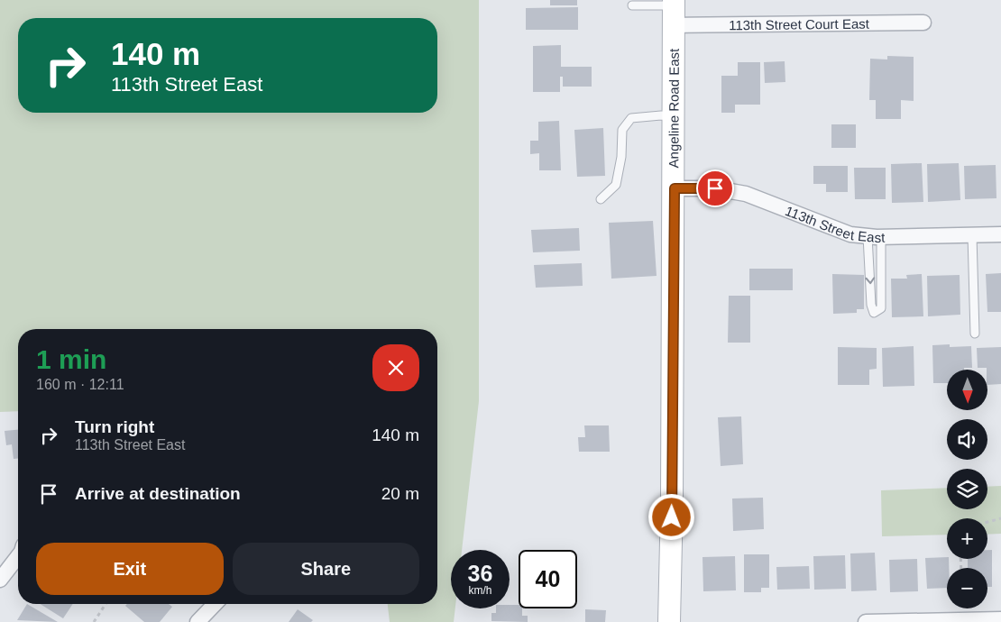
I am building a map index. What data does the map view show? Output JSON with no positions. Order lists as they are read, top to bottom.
{
  "streets": {
    "street": ["113th Street Court East", "Angeline Road East", "113th Street East"]
  },
  "crossings": [
    ["113th Street Court East", "Angeline Road East"],
    ["Angeline Road East", "113th Street East"]
  ],
  "north": "bottom",
  "page": {
    "turn": ["140 m", "113th Street East"],
    "heading": ["1 min", "160 m · 12:11"],
    "map_buttons": ["+", "−"],
    "list": [
      {
        "name": "Turn right",
        "note": "113th Street East",
        "value": "140 m"
      },
      {
        "name": "Arrive at destination",
        "value": "20 m"
      }
    ],
    "buttons": ["Exit", "Share"],
    "speed": "36 km/h",
    "limit": "40"
  }
}
